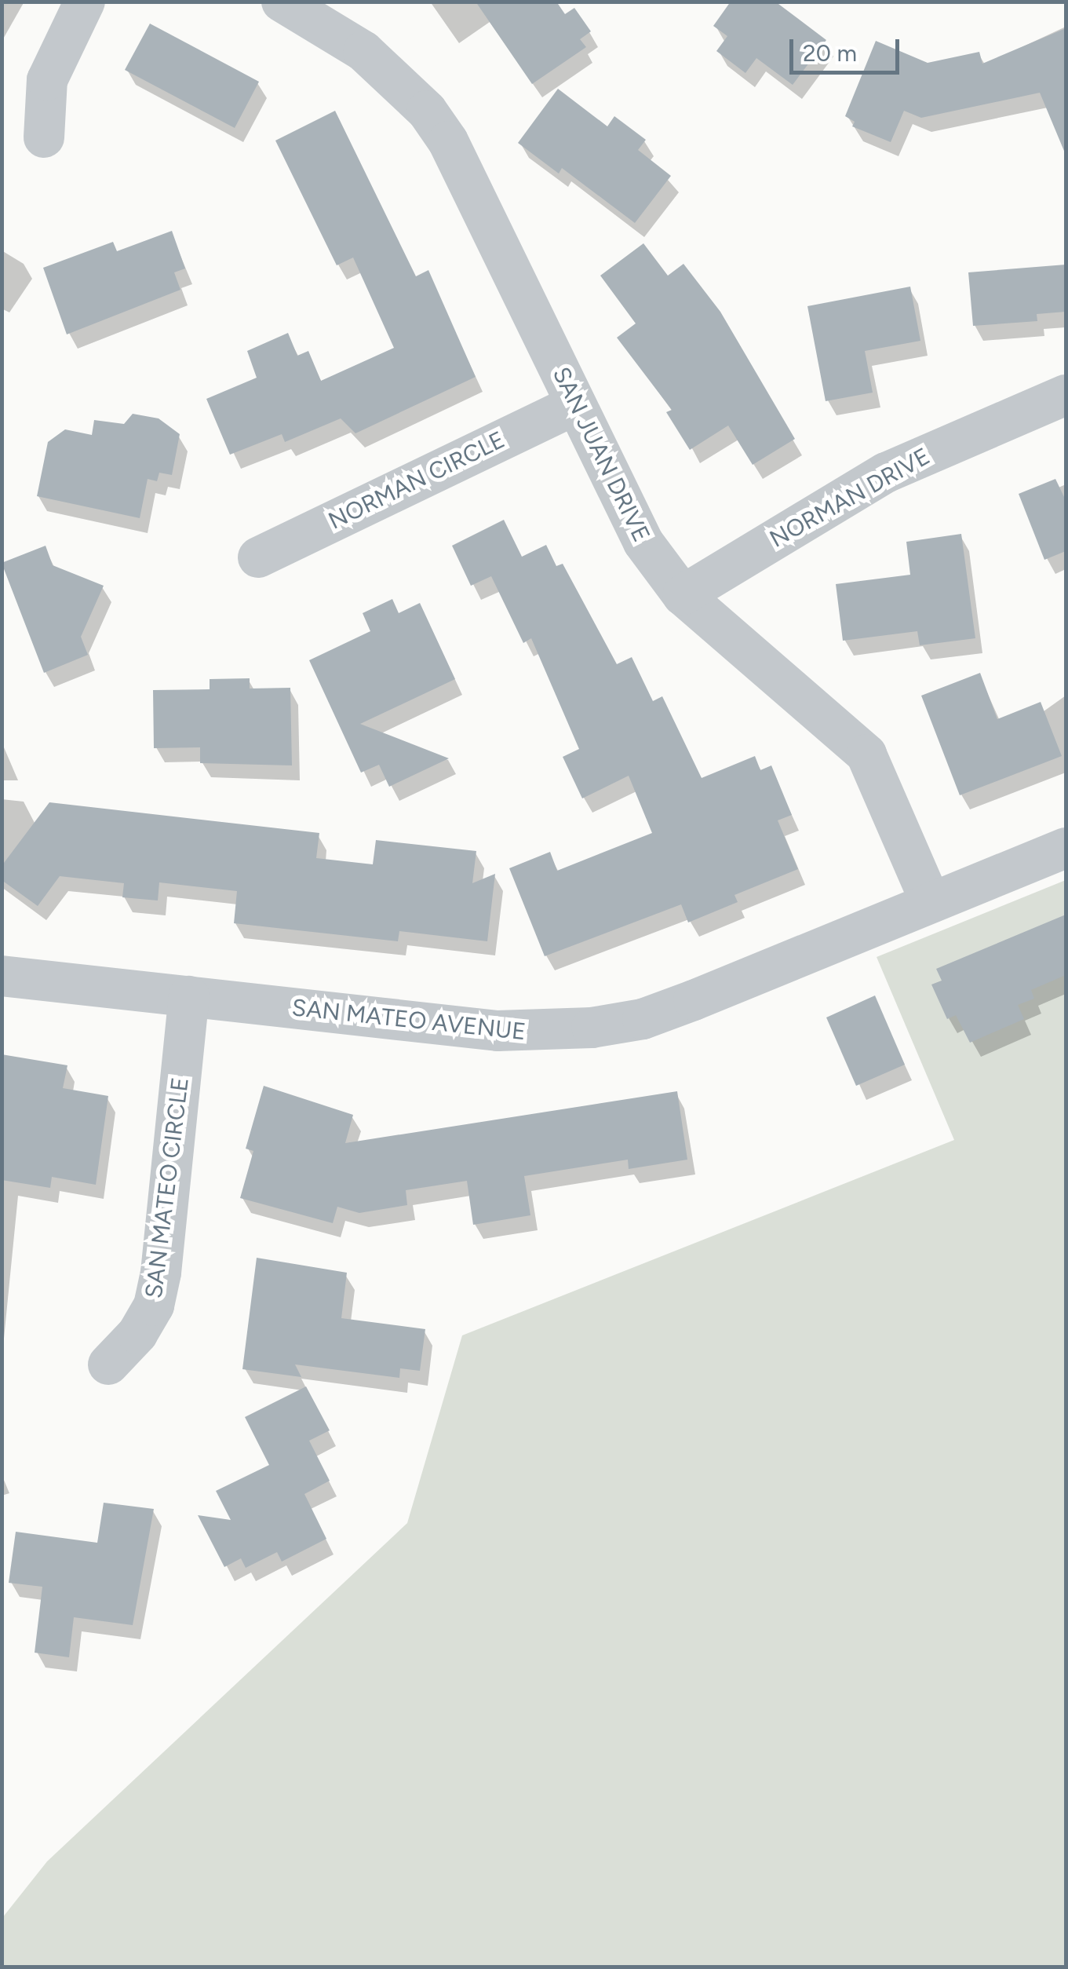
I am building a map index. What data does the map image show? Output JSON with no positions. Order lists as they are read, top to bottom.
{
  "streets": {
    "street": [
      "SAN JUAN DRIVE",
      "NORMAN CIRCLE",
      "NORMAN DRIVE",
      "SAN MATEO AVENUE",
      "SAN MATEO CIRCLE"
    ]
  },
  "crossings": [
    ["SAN JUAN DRIVE", "NORMAN CIRCLE"],
    ["SAN JUAN DRIVE", "NORMAN DRIVE"],
    ["SAN JUAN DRIVE", "SAN MATEO AVENUE"],
    ["SAN MATEO AVENUE", "SAN MATEO CIRCLE"]
  ],
  "scale_bar": "20 m"
}
